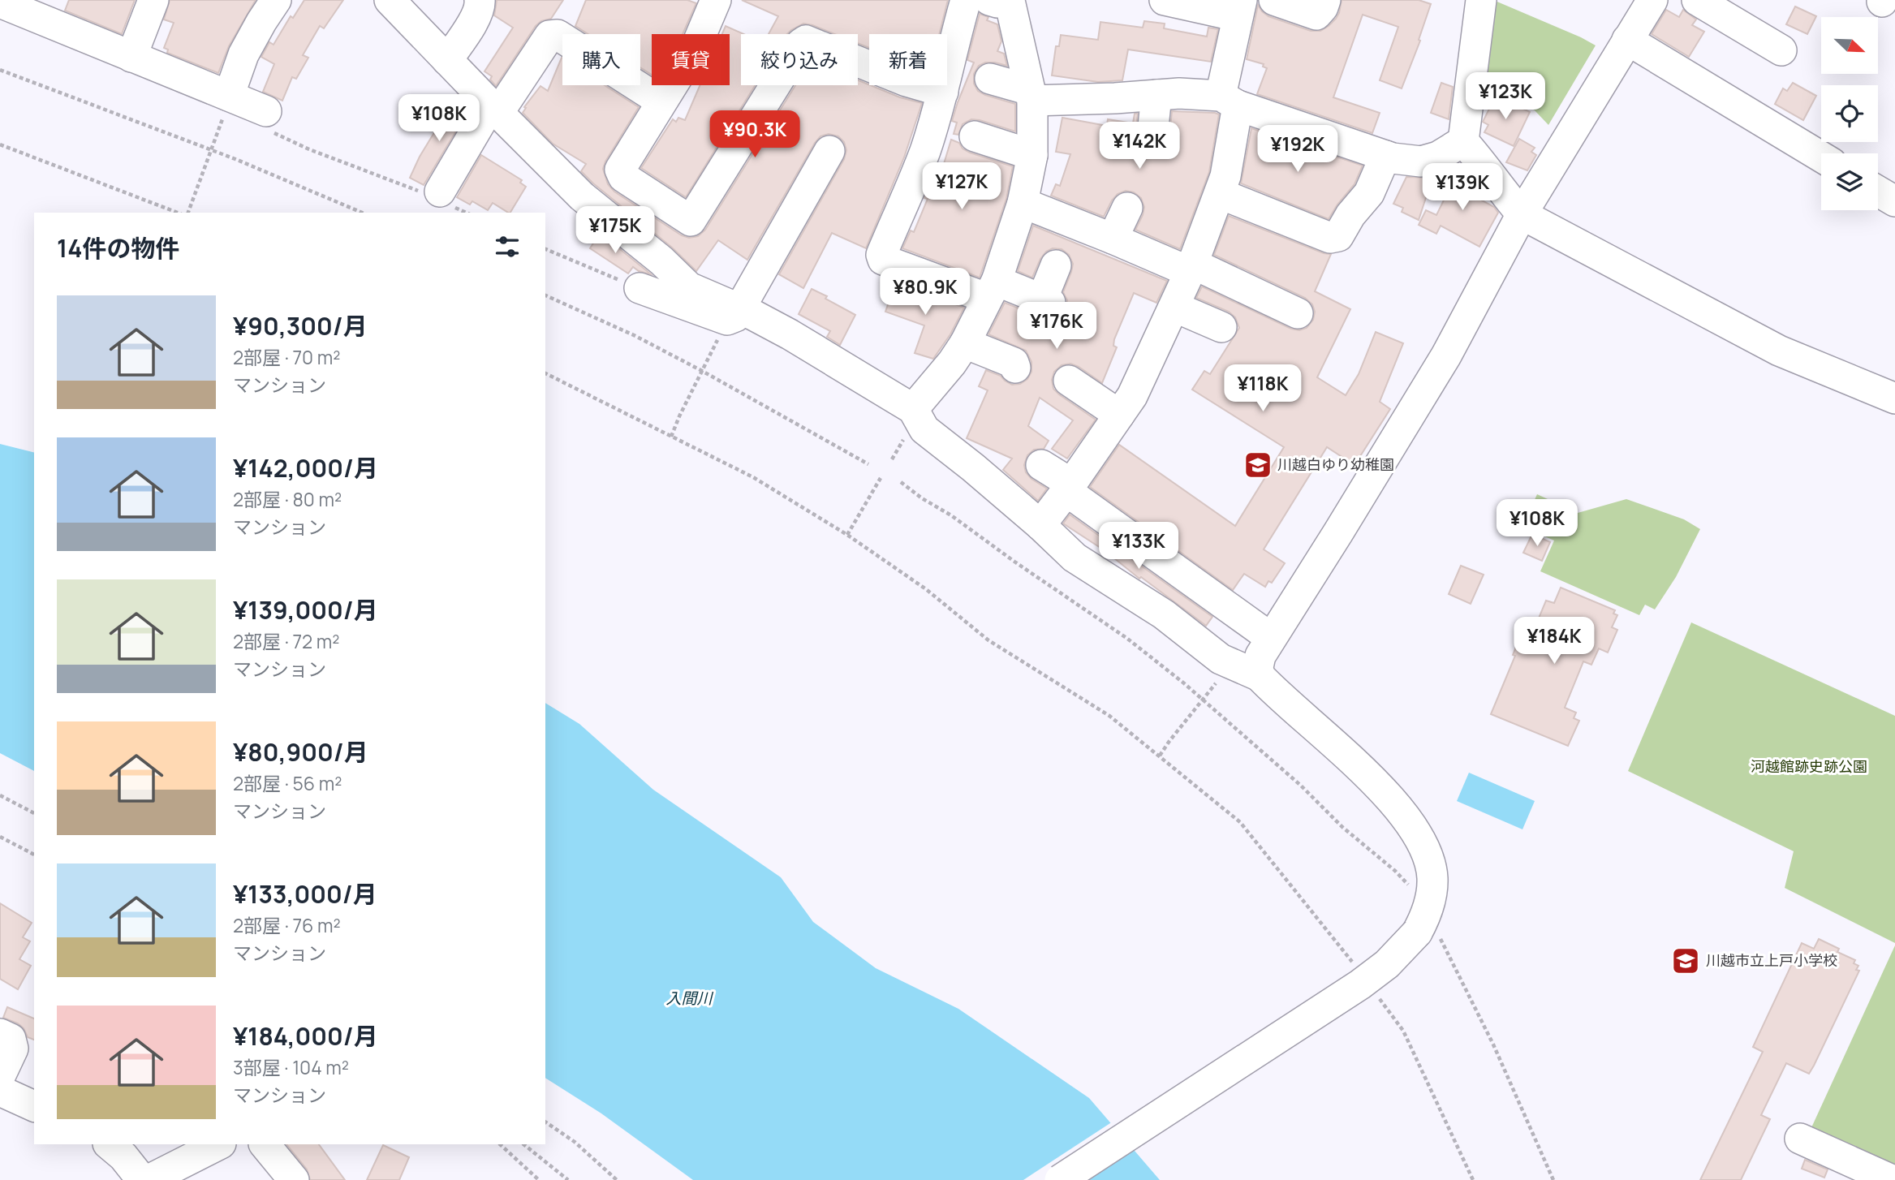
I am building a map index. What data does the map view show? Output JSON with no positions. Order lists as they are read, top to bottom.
{
  "water": ["入間川"],
  "parks": ["河越館跡史跡公園"],
  "places": {
    "school or university": ["川越白ゆり幼稚園", "川越市立上戸小学校"]
  },
  "north": "bottom right",
  "page": {
    "chip": [
      "購入",
      "賃貸",
      "絞り込み",
      "新着"
    ],
    "price": [
      "¥123K",
      "¥108K",
      "¥90.3K",
      "¥142K",
      "¥192K",
      "¥127K",
      "¥139K",
      "¥175K",
      "¥80.9K",
      "¥176K",
      "¥118K",
      "¥108K",
      "¥133K",
      "¥184K"
    ],
    "heading": "14件の物件",
    "list": [
      {
        "name": "¥90,300/月",
        "note": "2部屋 · 70 m² · マンション"
      },
      {
        "name": "¥142,000/月",
        "note": "2部屋 · 80 m² · マンション"
      },
      {
        "name": "¥139,000/月",
        "note": "2部屋 · 72 m² · マンション"
      },
      {
        "name": "¥80,900/月",
        "note": "2部屋 · 56 m² · マンション"
      },
      {
        "name": "¥133,000/月",
        "note": "2部屋 · 76 m² · マンション"
      },
      {
        "name": "¥184,000/月",
        "note": "3部屋 · 104 m² · マンション"
      }
    ]
  }
}
